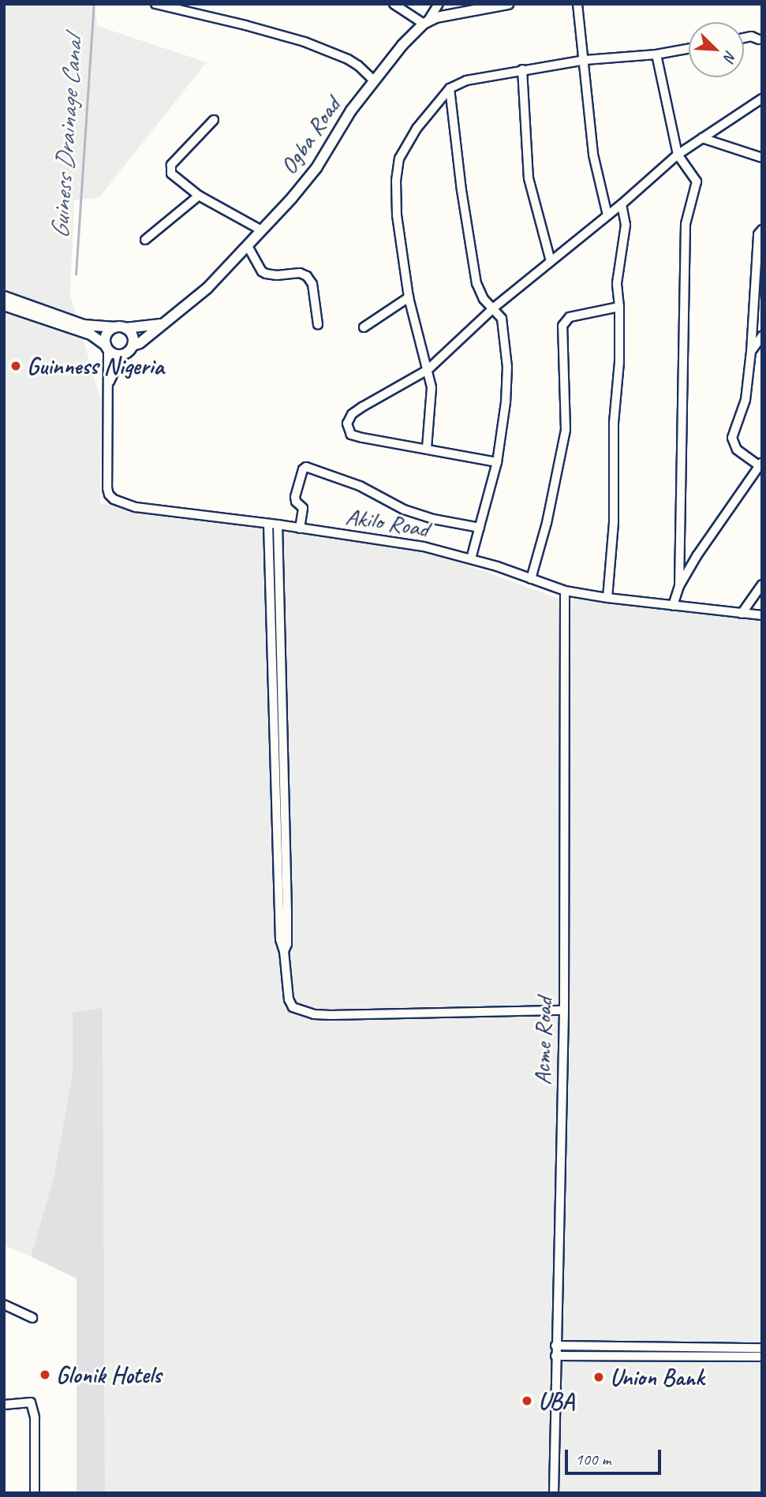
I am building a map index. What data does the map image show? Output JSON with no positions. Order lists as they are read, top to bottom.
{
  "streets": {
    "main road": ["Ogba Road"],
    "street": ["Akilo Road", "Acme Road"]
  },
  "crossings": [
    ["Ogba Road", "Akilo Road"],
    ["Akilo Road", "Acme Road"]
  ],
  "water": ["Guiness Drainage Canal"],
  "places": [
    "Guinness Nigeria",
    "Glonik Hotels",
    "Union Bank",
    "UBA"
  ],
  "scale_bar": "100 m",
  "north": "bottom right"
}
